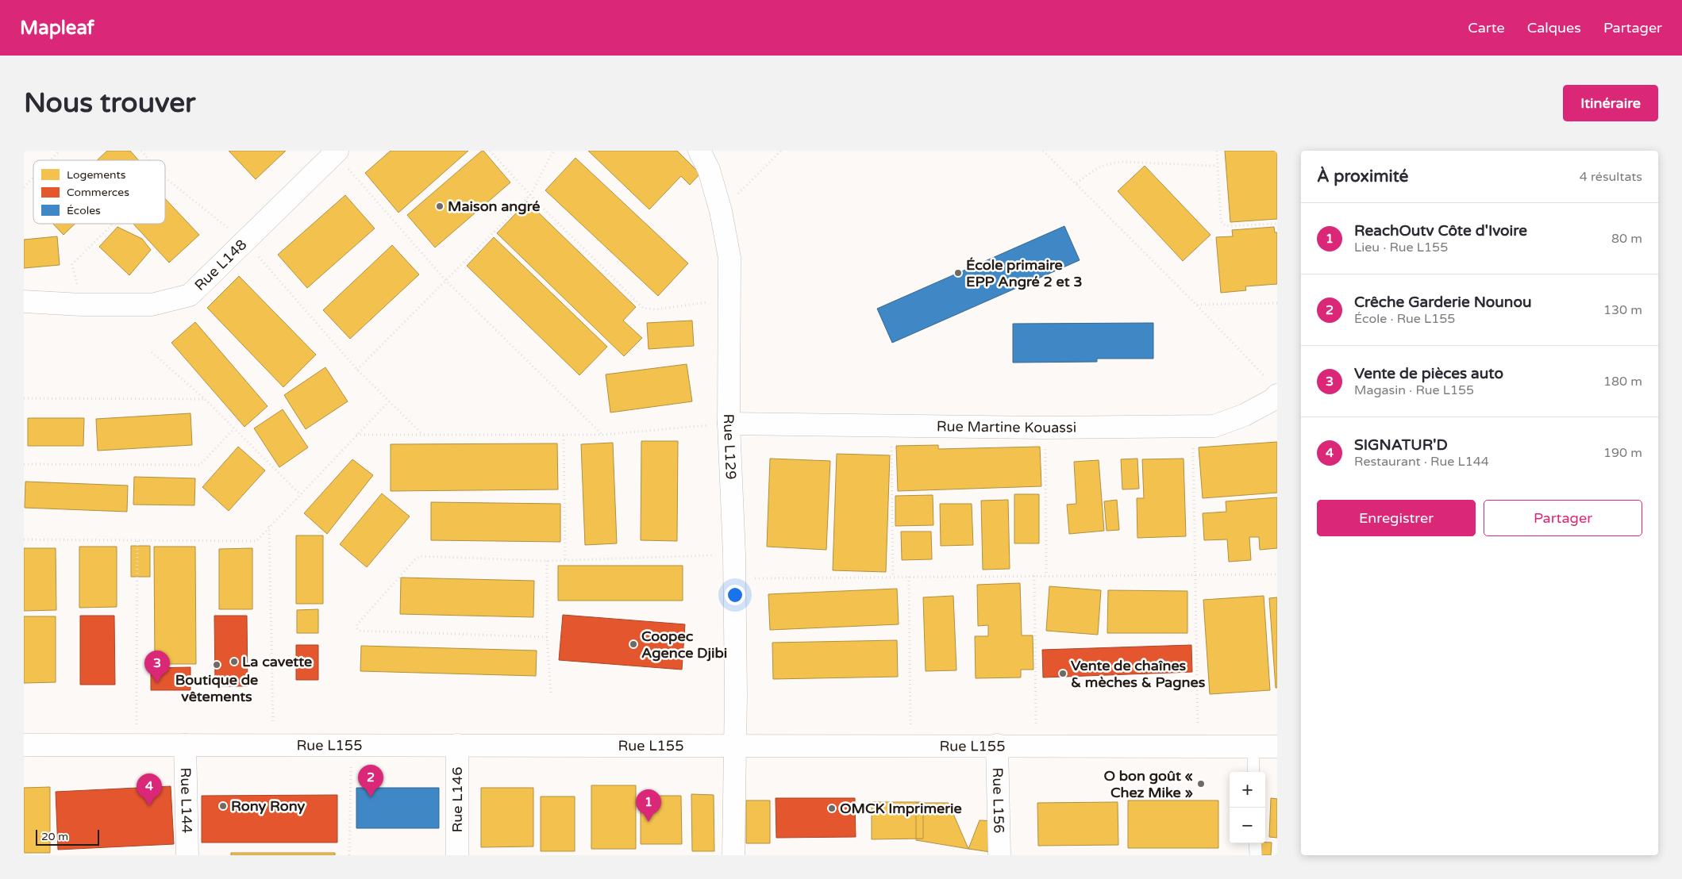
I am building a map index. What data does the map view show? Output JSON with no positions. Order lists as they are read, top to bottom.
{
  "streets": {
    "street": [
      "Rue L148",
      "Rue Martine Kouassi",
      "Rue L129",
      "Rue L155",
      "Rue L144",
      "Rue L146",
      "Rue L156"
    ]
  },
  "crossings": [
    ["Rue Martine Kouassi", "Rue L129"],
    ["Rue L129", "Rue L155"],
    ["Rue L155", "Rue L144"],
    ["Rue L155", "Rue L146"],
    ["Rue L155", "Rue L156"]
  ],
  "places": [
    "Maison angré",
    "École primaire EPP Angré 2 et 3",
    "Coopec Agence Djibi",
    "La cavette",
    "Boutique de vêtements",
    "Vente de chaînes & mèches & Pagnes",
    "O bon goût « Chez Mike »",
    "Rony Rony",
    "OMCK Imprimerie"
  ],
  "legend": ["Logements", "Commerces", "Écoles"],
  "scale_bar": "20 m",
  "page": {
    "header": "Mapleaf",
    "nav": ["Carte", "Calques", "Partager"],
    "buttons": [
      "Itinéraire",
      ["Enregistrer", "Partager"]
    ],
    "title": "Nous trouver",
    "heading": ["À proximité", "4 résultats"],
    "list": [
      {
        "mark": "1",
        "name": "ReachOutv Côte d'Ivoire",
        "note": "Lieu · Rue L155",
        "value": "80 m"
      },
      {
        "mark": "2",
        "name": "Crêche Garderie Nounou",
        "note": "École · Rue L155",
        "value": "130 m"
      },
      {
        "mark": "3",
        "name": "Vente de pièces auto",
        "note": "Magasin · Rue L155",
        "value": "180 m"
      },
      {
        "mark": "4",
        "name": "SIGNATUR'D",
        "note": "Restaurant · Rue L144",
        "value": "190 m"
      }
    ],
    "pins": [
      "3",
      "2",
      "4",
      "1"
    ],
    "map_buttons": ["+", "−"],
    "scale": "20 m"
  }
}
